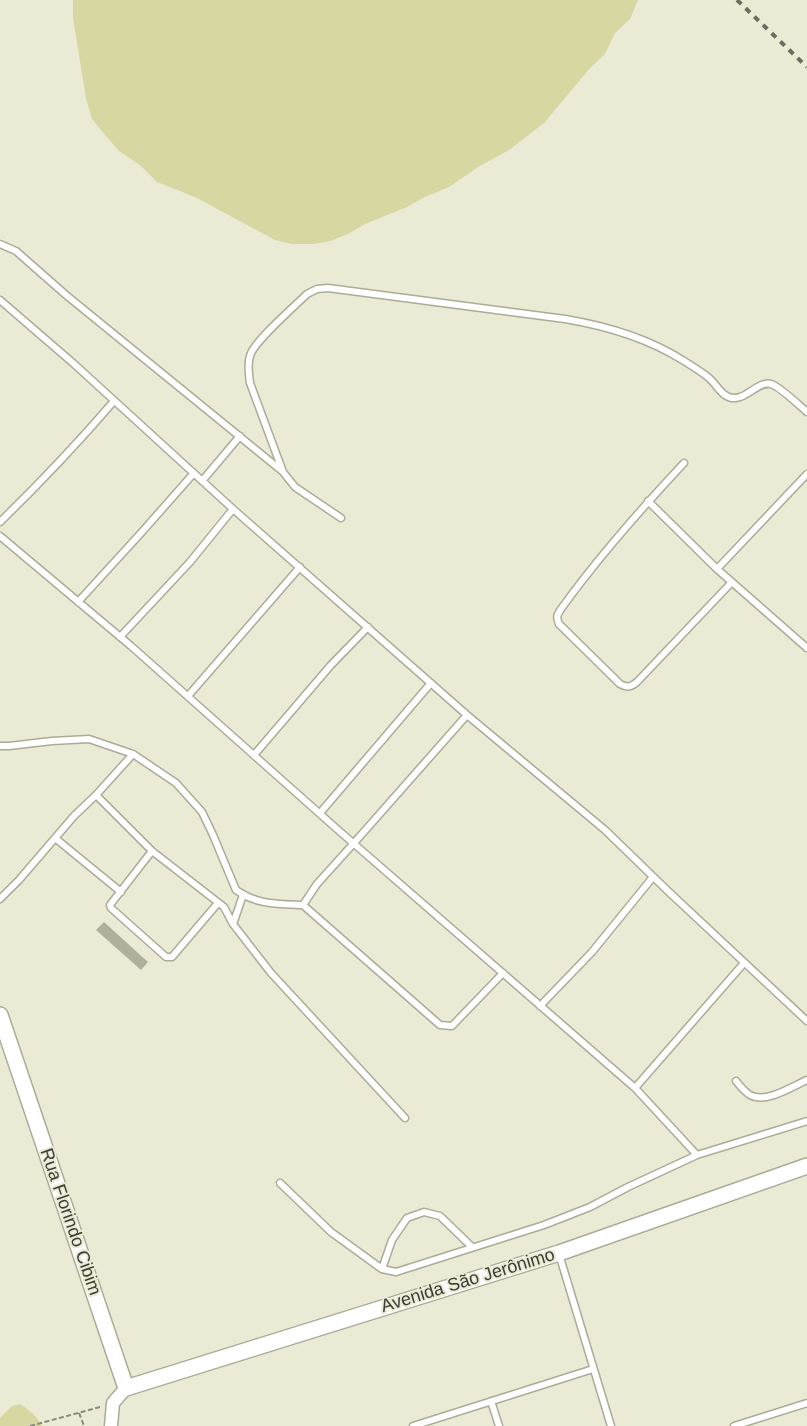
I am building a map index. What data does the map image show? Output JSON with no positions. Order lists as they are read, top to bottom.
{
  "streets": {
    "street": ["Rua Florindo Cibim", "Avenida São Jerônimo"]
  },
  "crossings": [
    ["Rua Florindo Cibim", "Avenida São Jerônimo"]
  ]
}
